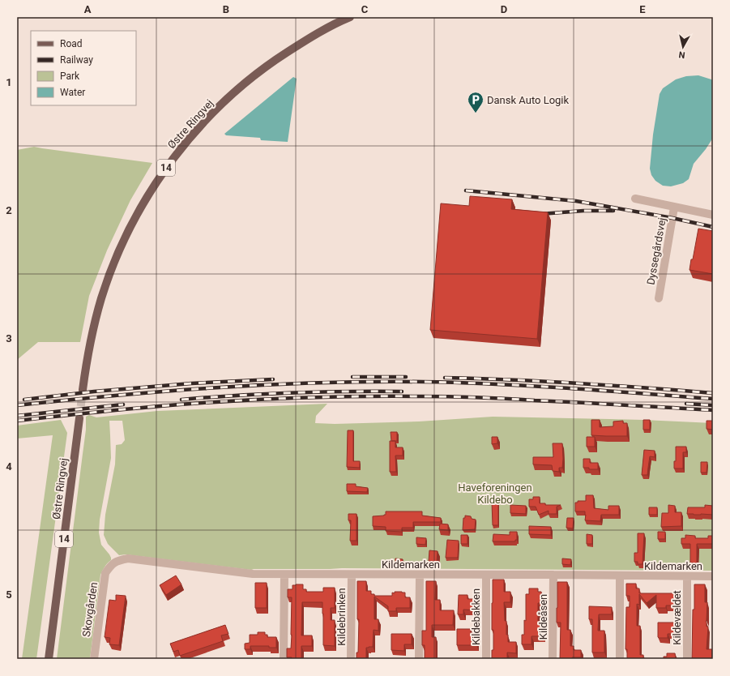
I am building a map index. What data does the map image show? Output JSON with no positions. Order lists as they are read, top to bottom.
{
  "streets": {
    "main road": ["Østre Ringvej", "14"],
    "street": [
      "Dyssegårdsvej",
      "Kildemarken",
      "Skovgården",
      "Kildebrinken",
      "Kildebakken",
      "Kildeåsen",
      "Kildevældet"
    ]
  },
  "crossings": [
    ["Kildemarken", "Skovgården"],
    ["Kildemarken", "Kildebrinken"],
    ["Kildemarken", "Kildebakken"],
    ["Kildemarken", "Kildeåsen"],
    ["Kildemarken", "Kildevældet"]
  ],
  "parks": ["Haveforeningen Kildebo"],
  "places": {
    "parking": ["Dansk Auto Logik"]
  },
  "legend": [
    "Road",
    "Railway",
    "Park",
    "Water"
  ],
  "north": "bottom",
  "grid": {
    "columns": [
      "A",
      "B",
      "C",
      "D",
      "E"
    ],
    "rows": [
      "1",
      "2",
      "3",
      "4",
      "5"
    ]
  }
}
